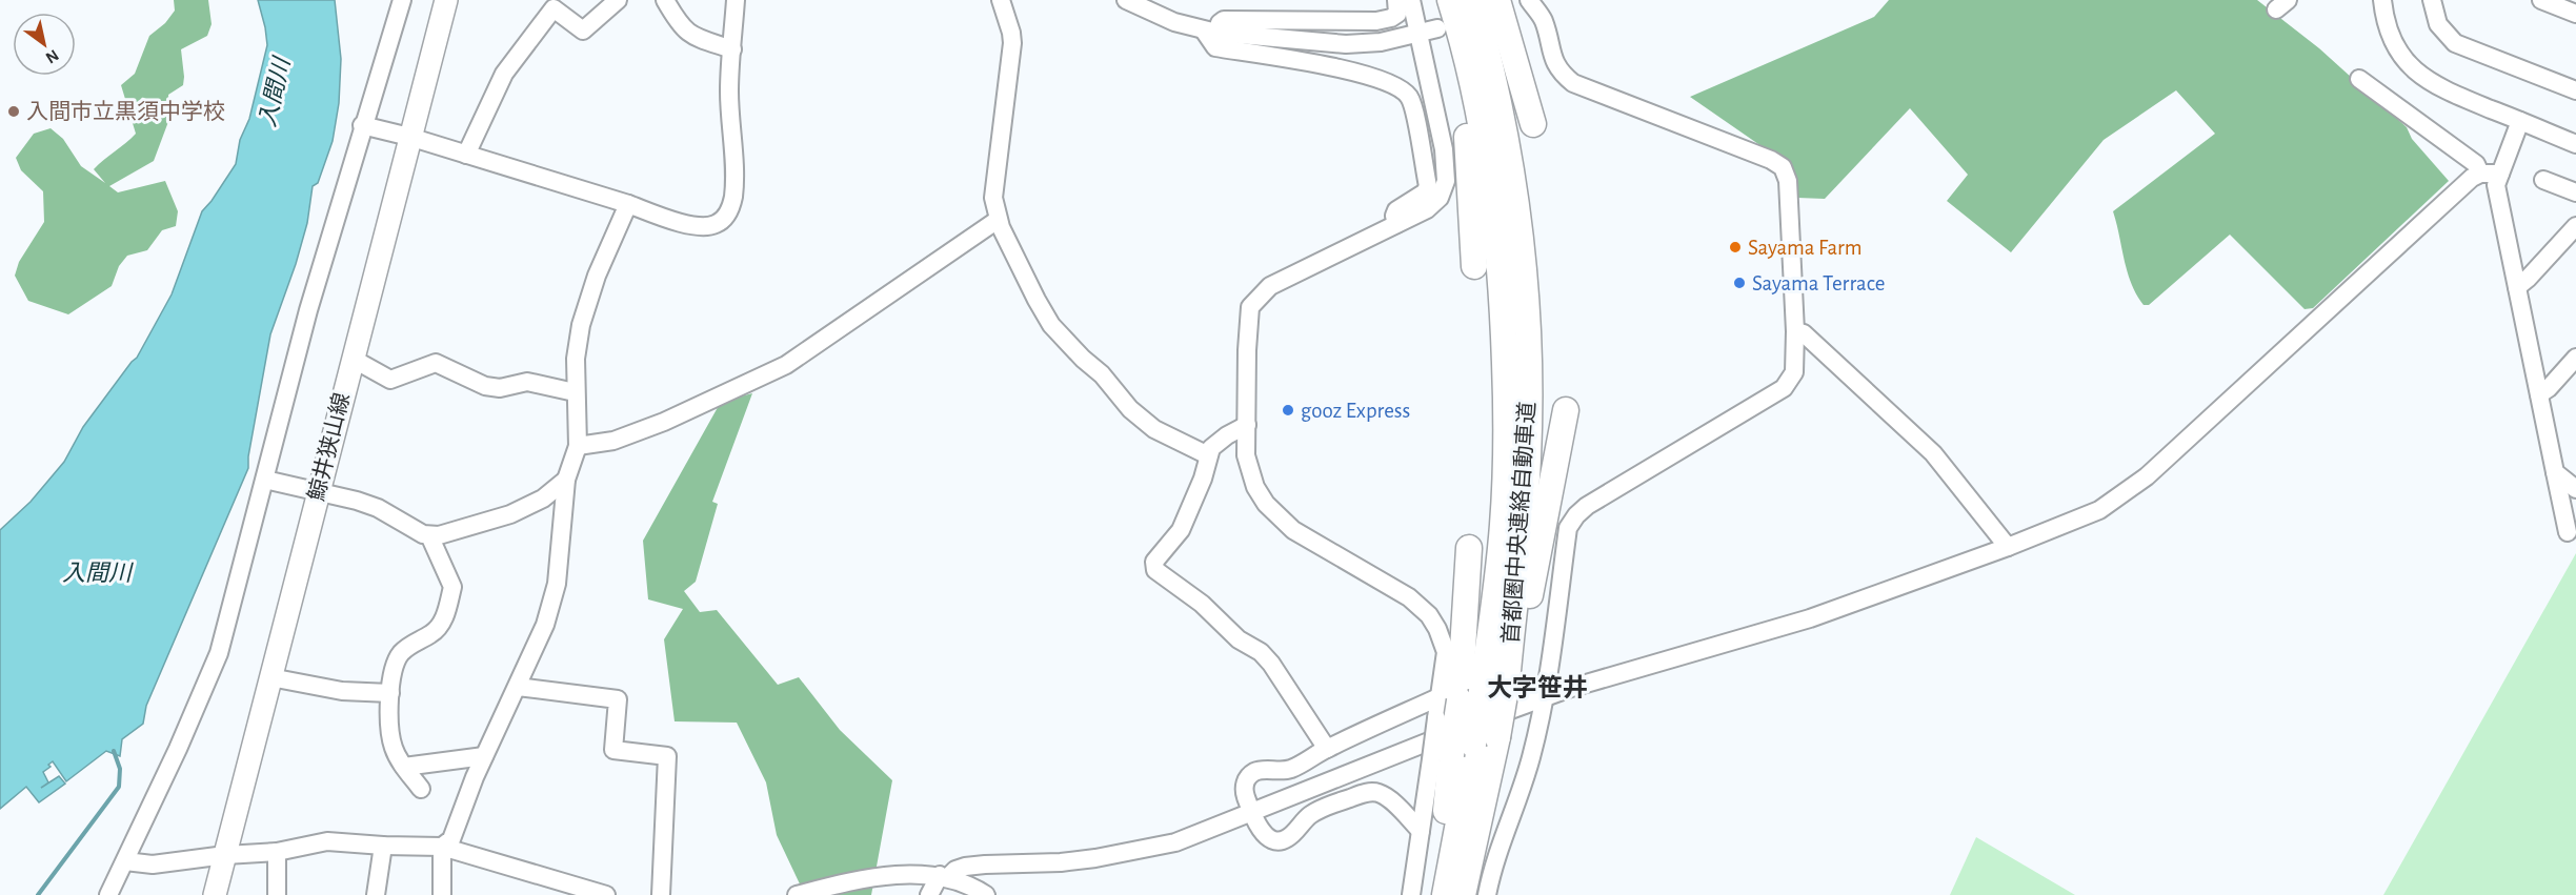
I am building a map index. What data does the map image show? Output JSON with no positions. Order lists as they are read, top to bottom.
{
  "streets": {
    "highway": ["首都圏中央連絡自動車道"],
    "main road": ["鯨井狭山線"]
  },
  "districts": ["大字笹井"],
  "water": ["入間川"],
  "places": [
    "入間市立黒須中学校",
    "Sayama Farm",
    "Sayama Terrace",
    "gooz Express"
  ],
  "north": "bottom right"
}
